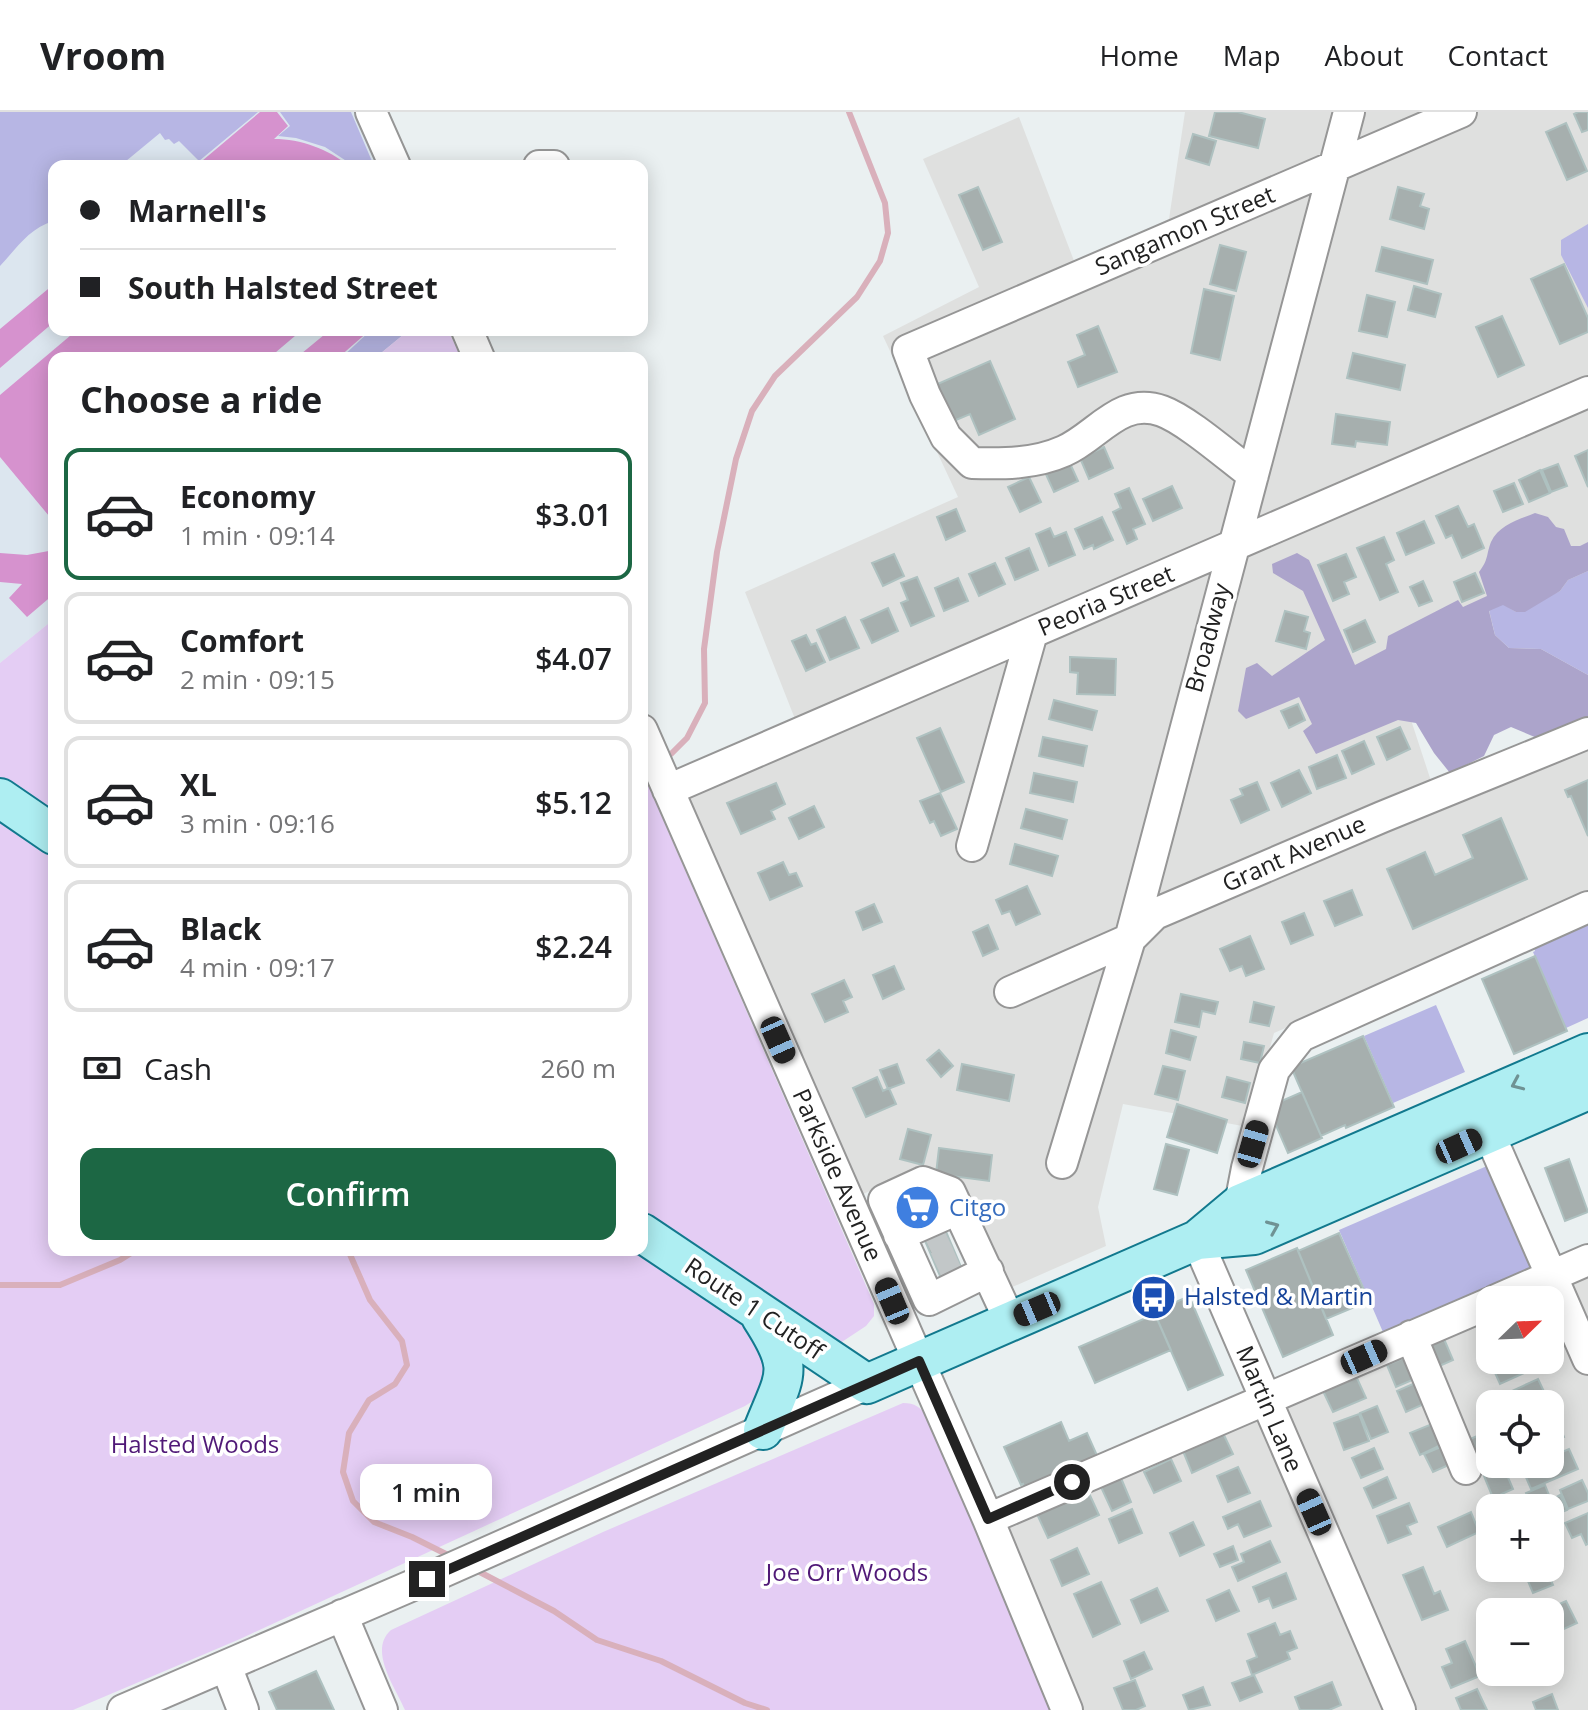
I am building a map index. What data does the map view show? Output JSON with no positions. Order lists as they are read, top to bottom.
{
  "streets": {
    "main road": ["Route 1 Cutoff"],
    "street": [
      "Sangamon Street",
      "Peoria Street",
      "Broadway",
      "Grant Avenue",
      "Parkside Avenue",
      "Martin Lane"
    ]
  },
  "crossings": [
    ["Sangamon Street", "Broadway"],
    ["Peoria Street", "Broadway"],
    ["Peoria Street", "Parkside Avenue"],
    ["Broadway", "Grant Avenue"]
  ],
  "parks": ["Halsted Woods", "Joe Orr Woods"],
  "places": {
    "supermarket": ["Citgo"],
    "bus stop": ["Halsted & Martin"]
  },
  "north": "top right",
  "page": {
    "header": "Vroom",
    "nav": [
      "Home",
      "Map",
      "About",
      "Contact"
    ],
    "banner": ["Marnell's", "South Halsted Street"],
    "heading": "Choose a ride",
    "list": [
      {
        "name": "Economy",
        "note": "1 min · 09:14",
        "value": "$3.01"
      },
      {
        "name": "Comfort",
        "note": "2 min · 09:15",
        "value": "$4.07"
      },
      {
        "name": "XL",
        "note": "3 min · 09:16",
        "value": "$5.12"
      },
      {
        "name": "Black",
        "note": "4 min · 09:17",
        "value": "$2.24"
      }
    ],
    "pay": ["Cash", "260 m"],
    "buttons": "Confirm",
    "map_buttons": ["+", "−"],
    "bubble": "1 min"
  }
}
